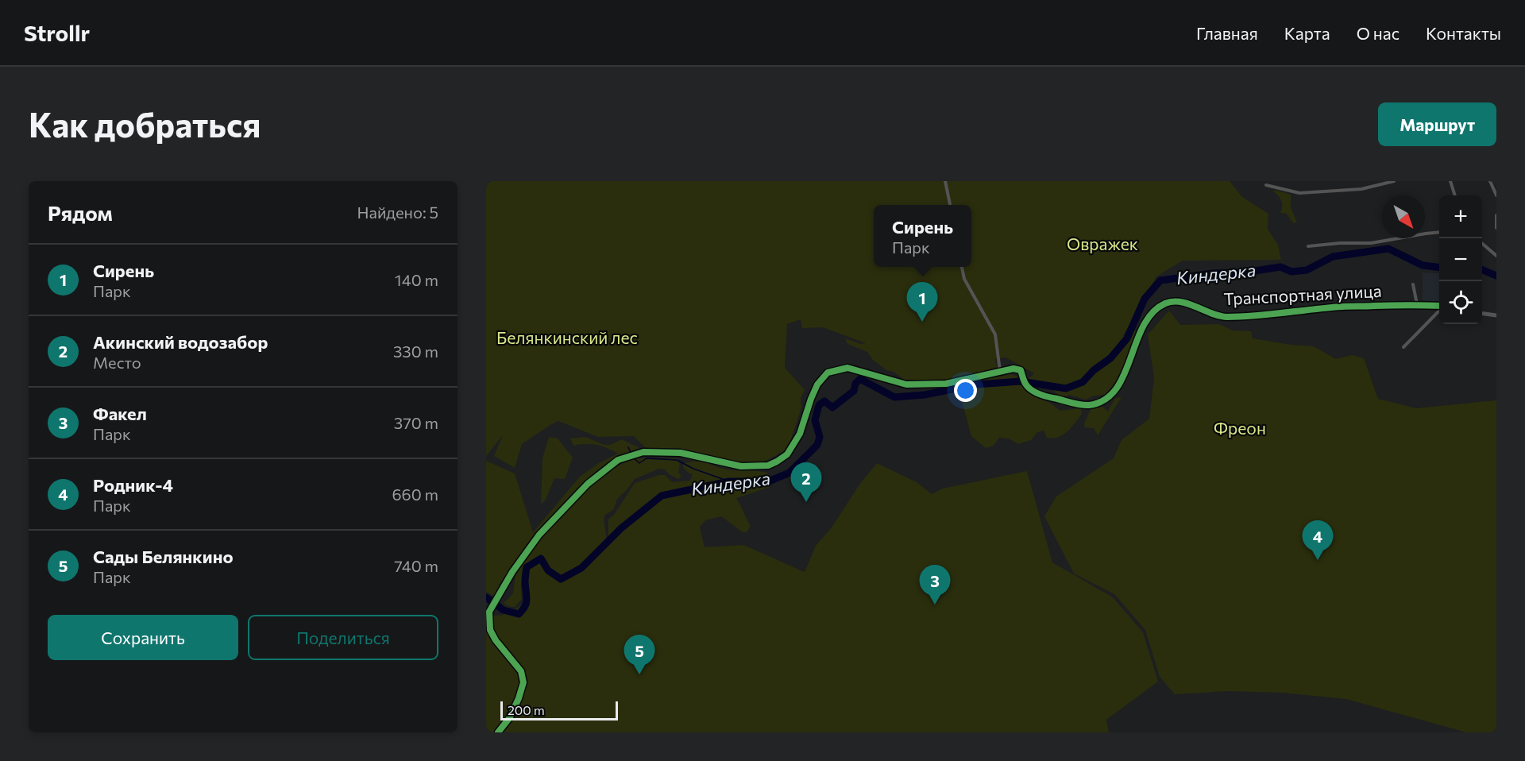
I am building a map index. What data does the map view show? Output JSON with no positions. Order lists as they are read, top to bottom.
{
  "streets": {
    "street": ["Транспортная улица"]
  },
  "water": ["Киндерка"],
  "parks": ["Овражек", "Белянкинский лес", "Фреон"],
  "scale_bar": "200 m",
  "north": "bottom right",
  "page": {
    "header": "Strollr",
    "nav": [
      "Главная",
      "Карта",
      "О нас",
      "Контакты"
    ],
    "buttons": [
      "Маршрут",
      ["Сохранить", "Поделиться"]
    ],
    "title": "Как добраться",
    "heading": ["Рядом", "Найдено: 5"],
    "map_buttons": ["+", "−"],
    "popup": ["Сирень", "Парк"],
    "list": [
      {
        "mark": "1",
        "name": "Сирень",
        "note": "Парк",
        "value": "140 m"
      },
      {
        "mark": "2",
        "name": "Акинский водозабор",
        "note": "Место",
        "value": "330 m"
      },
      {
        "mark": "3",
        "name": "Факел",
        "note": "Парк",
        "value": "370 m"
      },
      {
        "mark": "4",
        "name": "Родник-4",
        "note": "Парк",
        "value": "660 m"
      },
      {
        "mark": "5",
        "name": "Сады Белянкино",
        "note": "Парк",
        "value": "740 m"
      }
    ],
    "pins": [
      "1",
      "2",
      "4",
      "3",
      "5"
    ],
    "scale": "200 m"
  }
}
